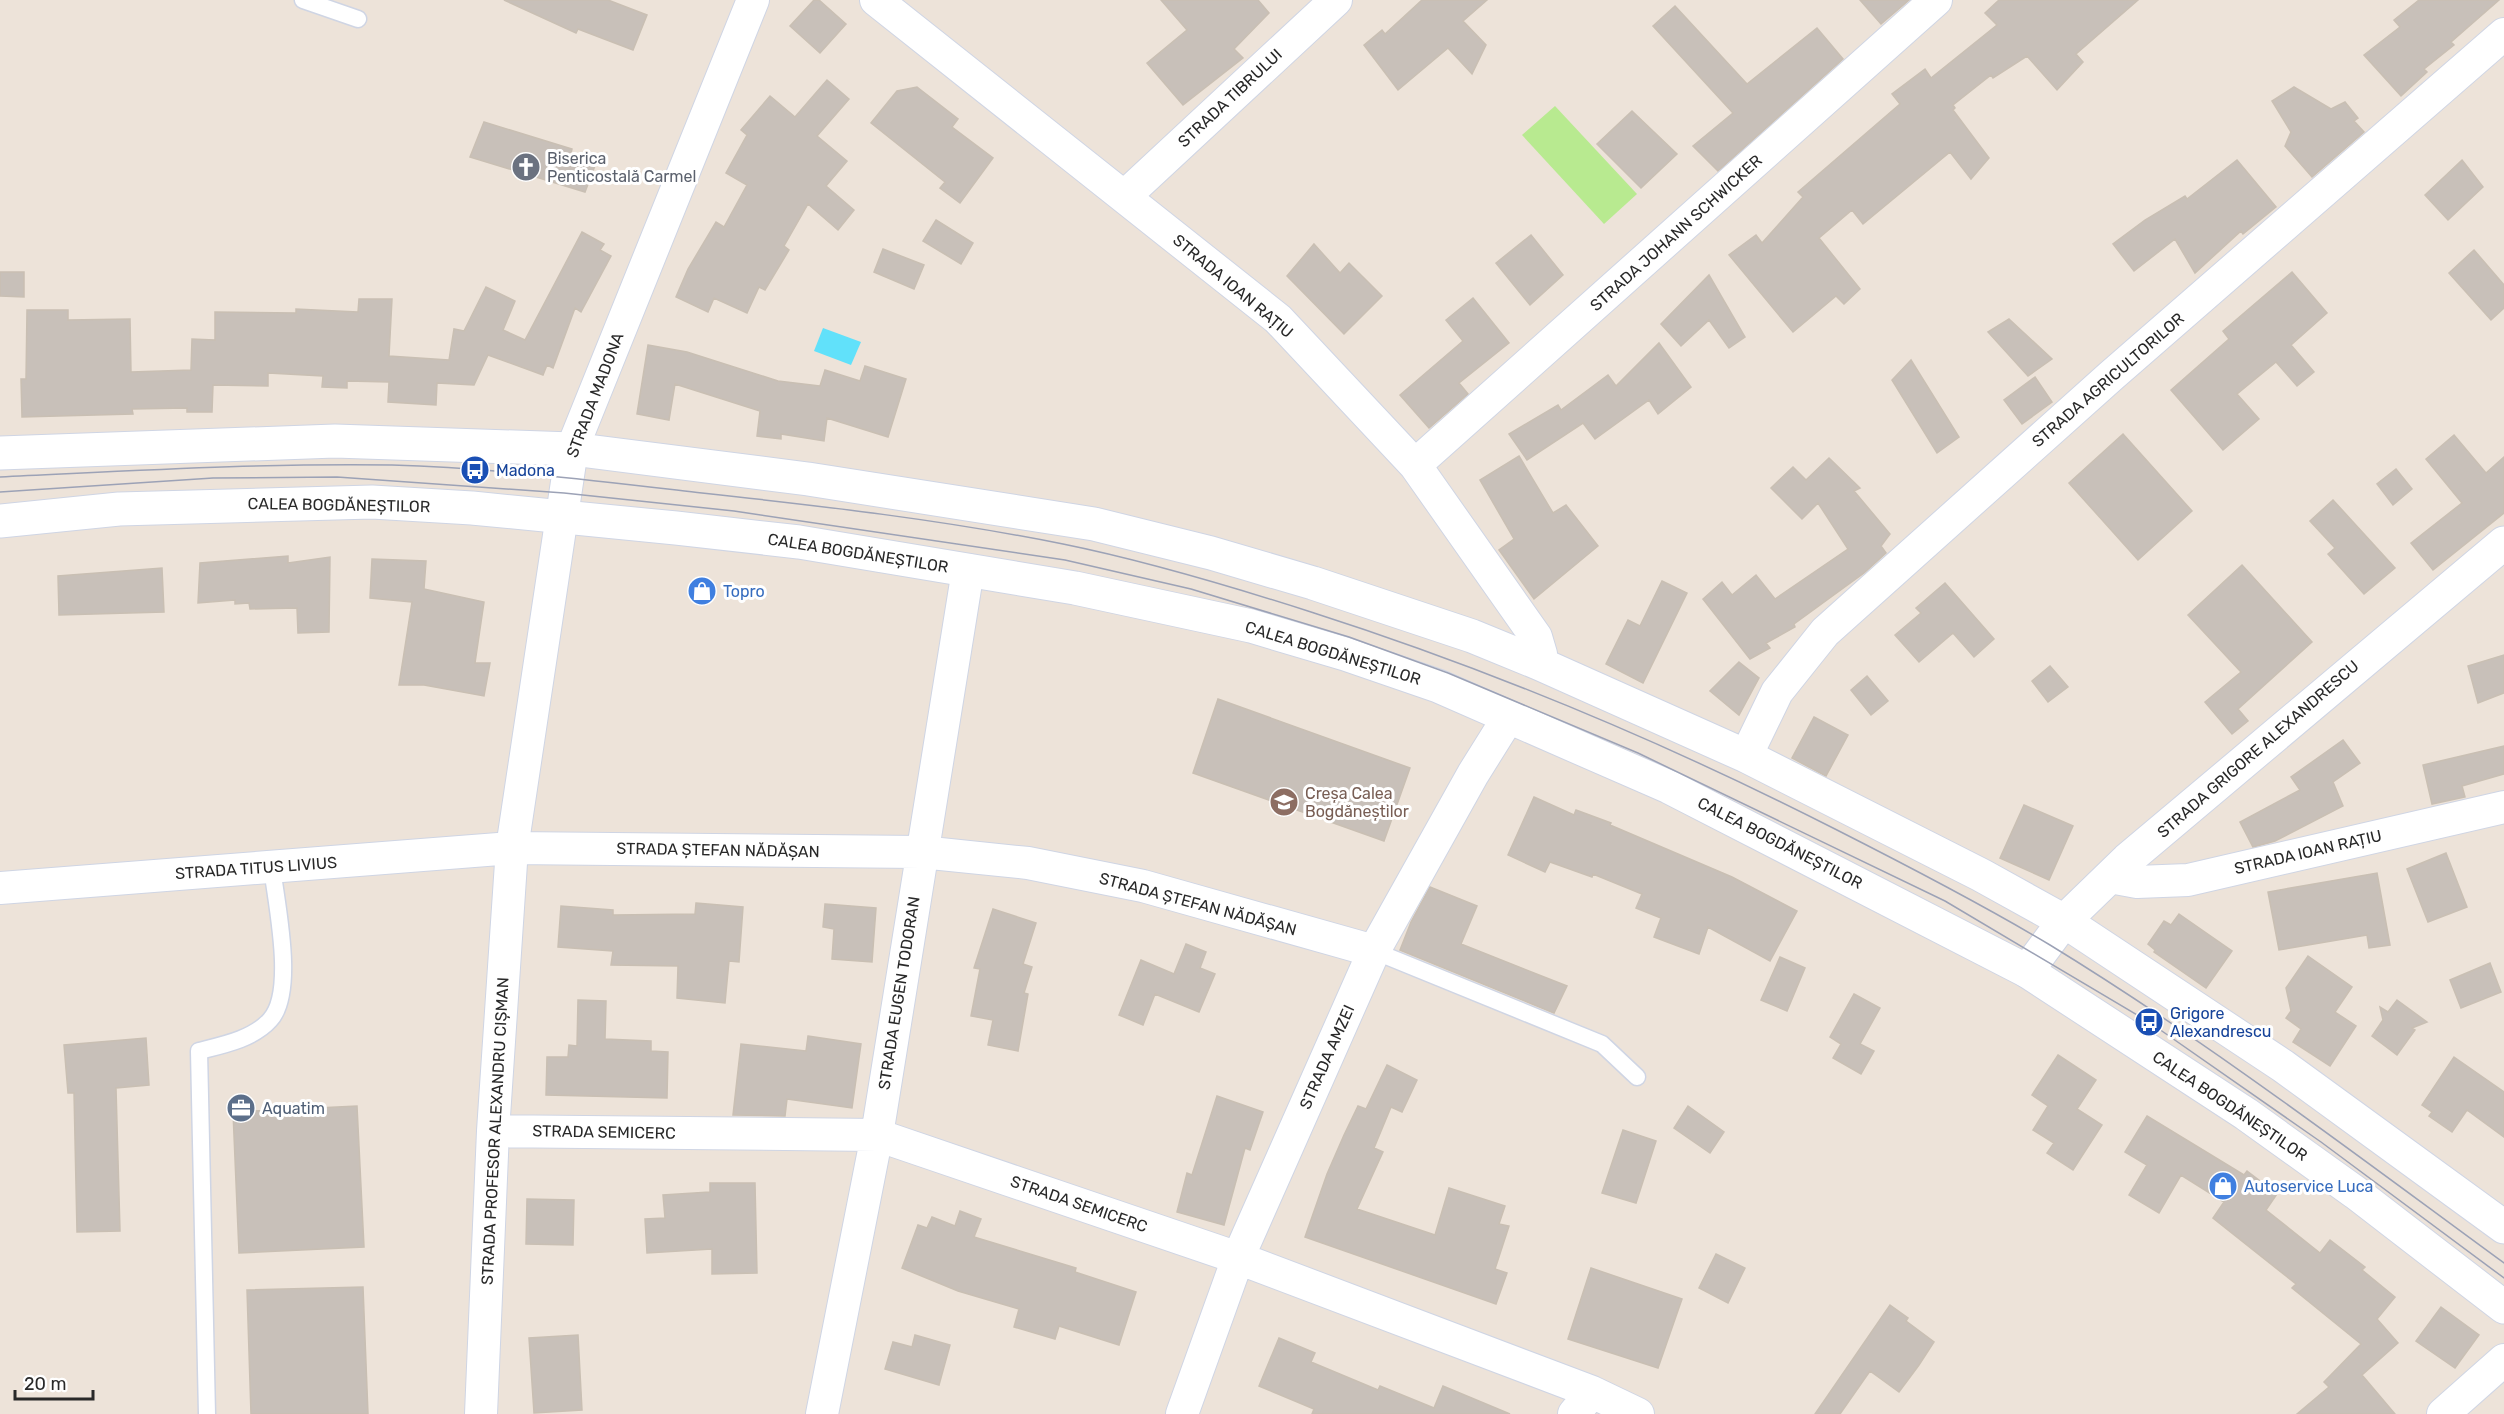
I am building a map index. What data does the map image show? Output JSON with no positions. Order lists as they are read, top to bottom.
{
  "streets": {
    "main road": ["CALEA BOGDĂNEȘTILOR", "STRADA GRIGORE ALEXANDRESCU"],
    "street": [
      "STRADA TIBRULUI",
      "STRADA JOHANN SCHWICKER",
      "STRADA IOAN RAȚIU",
      "STRADA AGRICULTORILOR",
      "STRADA MADONA",
      "STRADA ȘTEFAN NĂDĂȘAN",
      "STRADA TITUS LIVIUS",
      "STRADA EUGEN TODORAN",
      "STRADA AMZEI",
      "STRADA PROFESOR ALEXANDRU CIȘMAN",
      "STRADA SEMICERC"
    ]
  },
  "crossings": [
    ["STRADA TIBRULUI", "STRADA IOAN RAȚIU"],
    ["STRADA JOHANN SCHWICKER", "STRADA IOAN RAȚIU"],
    ["STRADA IOAN RAȚIU", "STRADA GRIGORE ALEXANDRESCU"],
    ["STRADA MADONA", "CALEA BOGDĂNEȘTILOR"],
    ["STRADA MADONA", "STRADA ȘTEFAN NĂDĂȘAN"],
    ["STRADA MADONA", "STRADA TITUS LIVIUS"],
    ["STRADA MADONA", "STRADA PROFESOR ALEXANDRU CIȘMAN"],
    ["CALEA BOGDĂNEȘTILOR", "STRADA GRIGORE ALEXANDRESCU"],
    ["CALEA BOGDĂNEȘTILOR", "STRADA EUGEN TODORAN"],
    ["CALEA BOGDĂNEȘTILOR", "STRADA AMZEI"],
    ["STRADA ȘTEFAN NĂDĂȘAN", "STRADA TITUS LIVIUS"],
    ["STRADA ȘTEFAN NĂDĂȘAN", "STRADA EUGEN TODORAN"],
    ["STRADA ȘTEFAN NĂDĂȘAN", "STRADA AMZEI"],
    ["STRADA ȘTEFAN NĂDĂȘAN", "STRADA PROFESOR ALEXANDRU CIȘMAN"],
    ["STRADA TITUS LIVIUS", "STRADA PROFESOR ALEXANDRU CIȘMAN"],
    ["STRADA EUGEN TODORAN", "STRADA SEMICERC"],
    ["STRADA AMZEI", "STRADA SEMICERC"],
    ["STRADA PROFESOR ALEXANDRU CIȘMAN", "STRADA SEMICERC"]
  ],
  "places": {
    "church": ["Biserica Penticostală Carmel"],
    "bus stop": ["Madona", "Grigore Alexandrescu"],
    "shop": ["Topro", "Autoservice Luca"],
    "school or university": ["Creșa Calea Bogdăneștilor"],
    "office": ["Aquatim"]
  },
  "scale_bar": "20 m"
}
